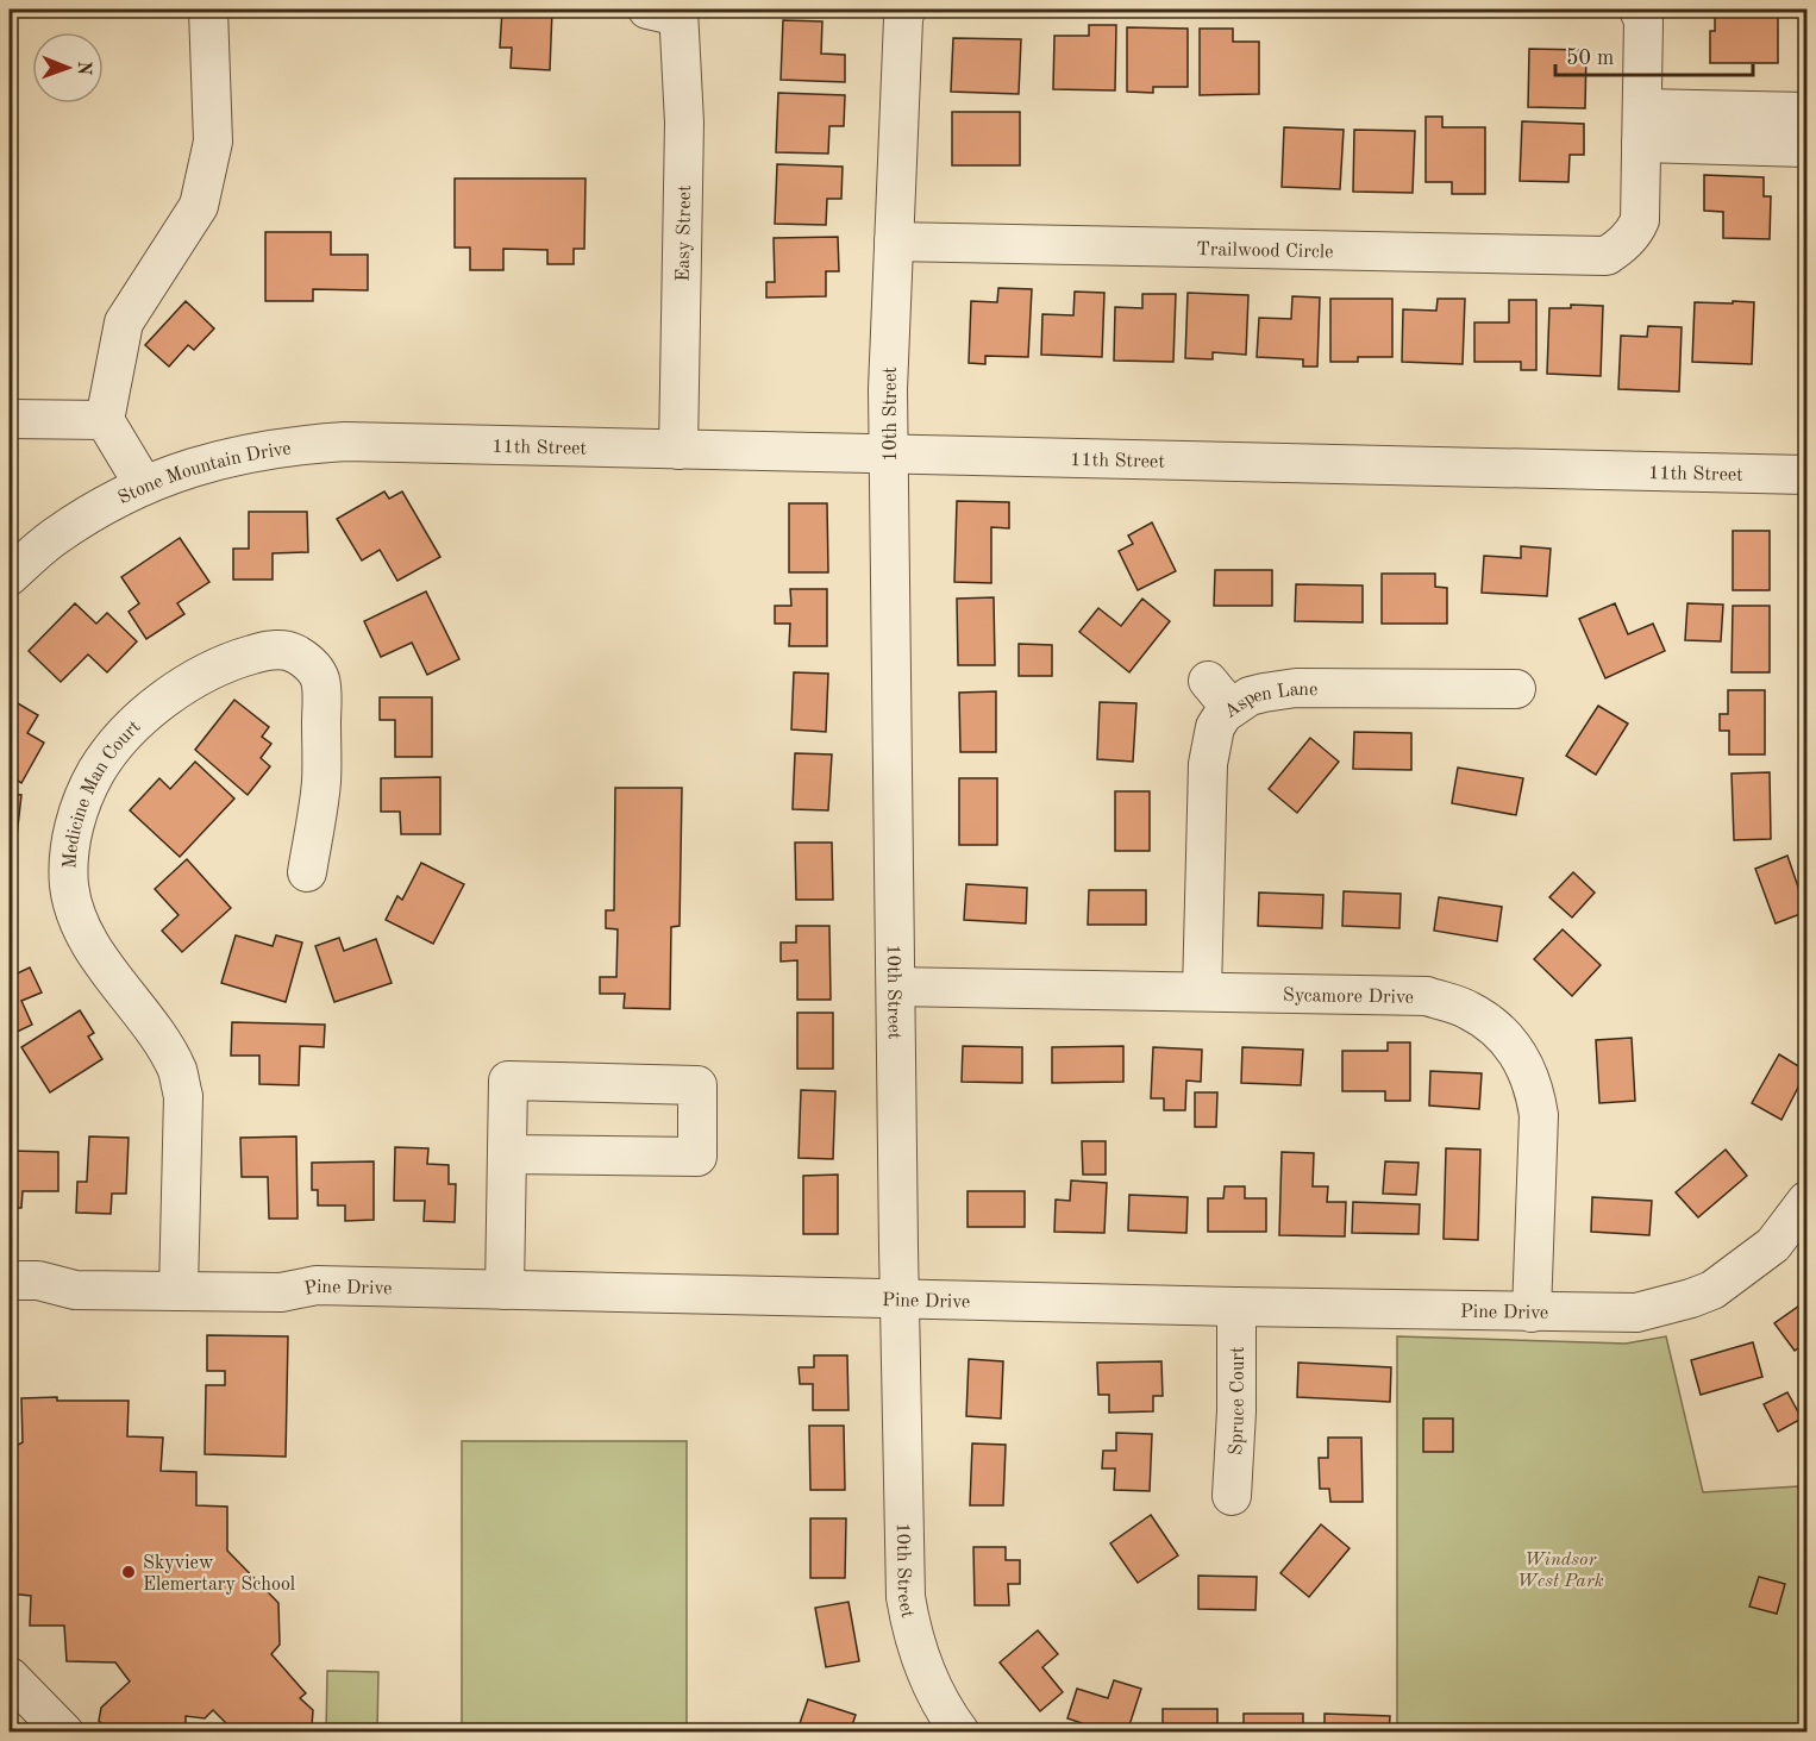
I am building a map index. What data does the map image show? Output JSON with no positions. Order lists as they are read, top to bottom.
{
  "streets": {
    "street": [
      "Easy Street",
      "Trailwood Circle",
      "10th Street",
      "11th Street",
      "Stone Mountain Drive",
      "Aspen Lane",
      "Medicine Man Court",
      "Sycamore Drive",
      "Pine Drive",
      "Spruce Court"
    ]
  },
  "crossings": [
    ["Easy Street", "11th Street"],
    ["Trailwood Circle", "10th Street"],
    ["10th Street", "11th Street"],
    ["10th Street", "Sycamore Drive"],
    ["10th Street", "Pine Drive"],
    ["11th Street", "Stone Mountain Drive"],
    ["Aspen Lane", "Sycamore Drive"],
    ["Medicine Man Court", "Pine Drive"],
    ["Sycamore Drive", "Pine Drive"],
    ["Pine Drive", "Spruce Court"]
  ],
  "parks": ["Windsor West Park"],
  "places": ["Skyview Elemertary School"],
  "scale_bar": "50 m",
  "north": "right"
}
